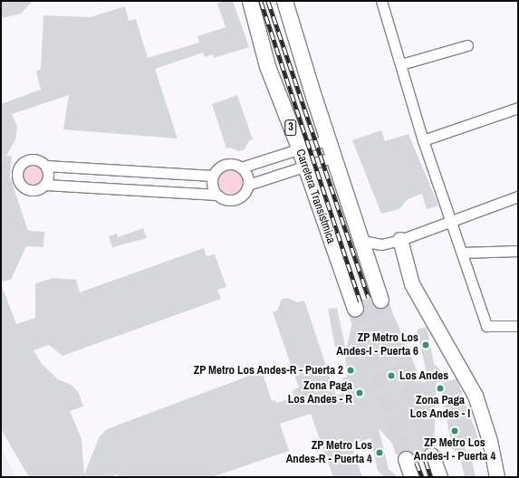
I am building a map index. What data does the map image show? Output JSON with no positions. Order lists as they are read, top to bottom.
{
  "streets": {
    "main road": ["3", "Carretera Transístmica"]
  },
  "places": [
    "ZP Metro Los Andes-I - Puerta 6",
    "ZP Metro Los Andes-R - Puerta 2",
    "Los Andes",
    "Zona Paga Los Andes - I",
    "Zona Paga Los Andes - R",
    "ZP Metro Los Andes-I - Puerta 4",
    "ZP Metro Los Andes-R - Puerta 4"
  ]
}
